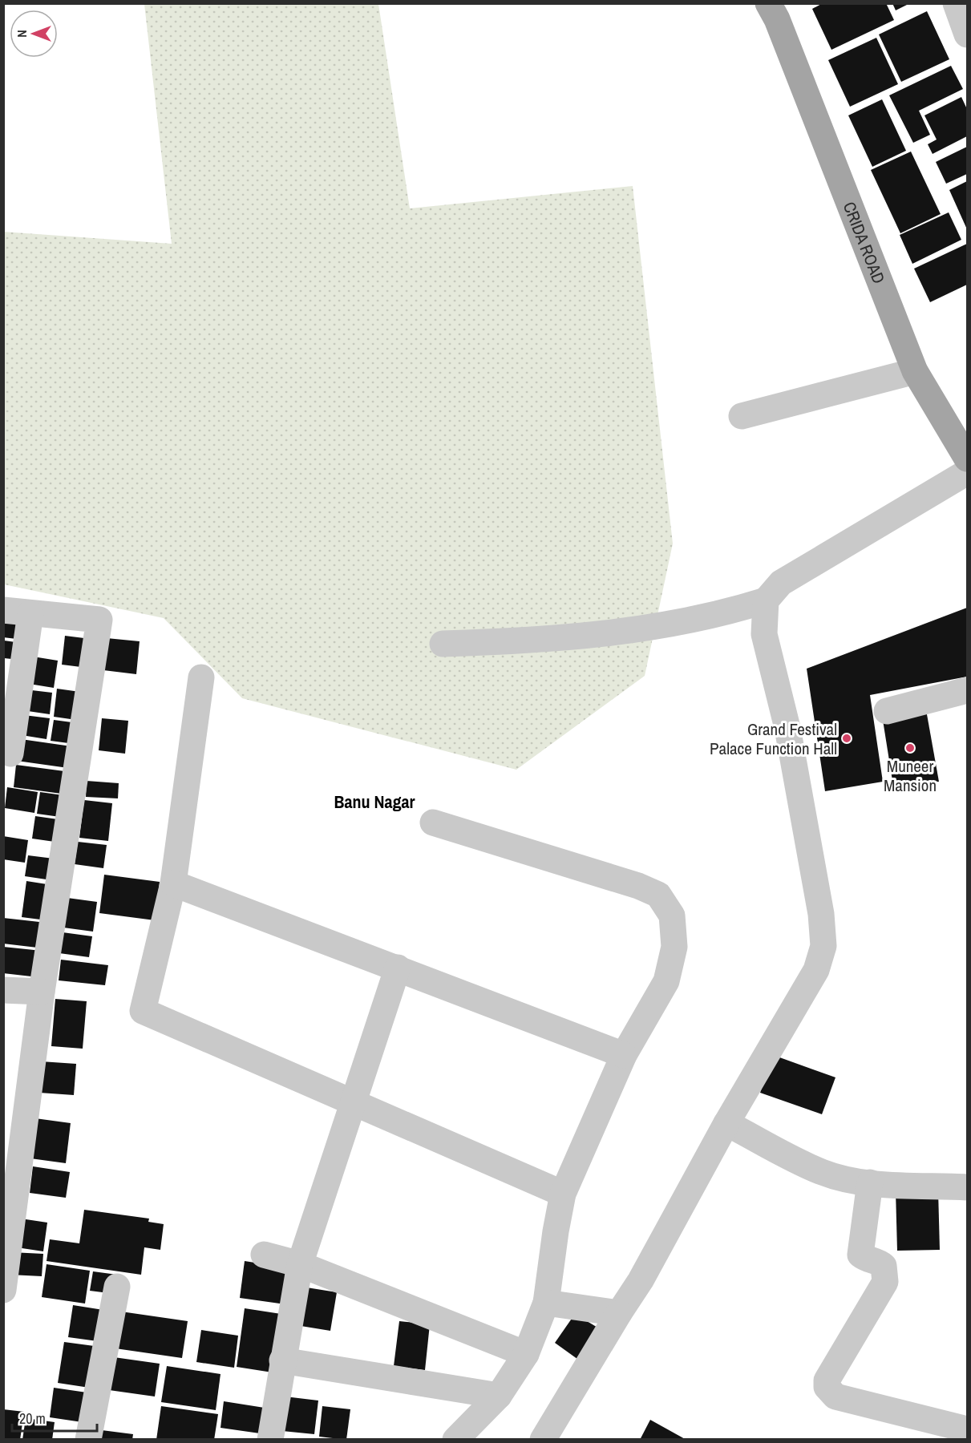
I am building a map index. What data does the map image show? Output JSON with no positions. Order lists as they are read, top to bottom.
{
  "streets": {
    "main road": ["CRIDA ROAD"]
  },
  "districts": ["Banu Nagar"],
  "places": ["Grand Festival Palace Function Hall", "Muneer Mansion"],
  "scale_bar": "20 m",
  "north": "left"
}
